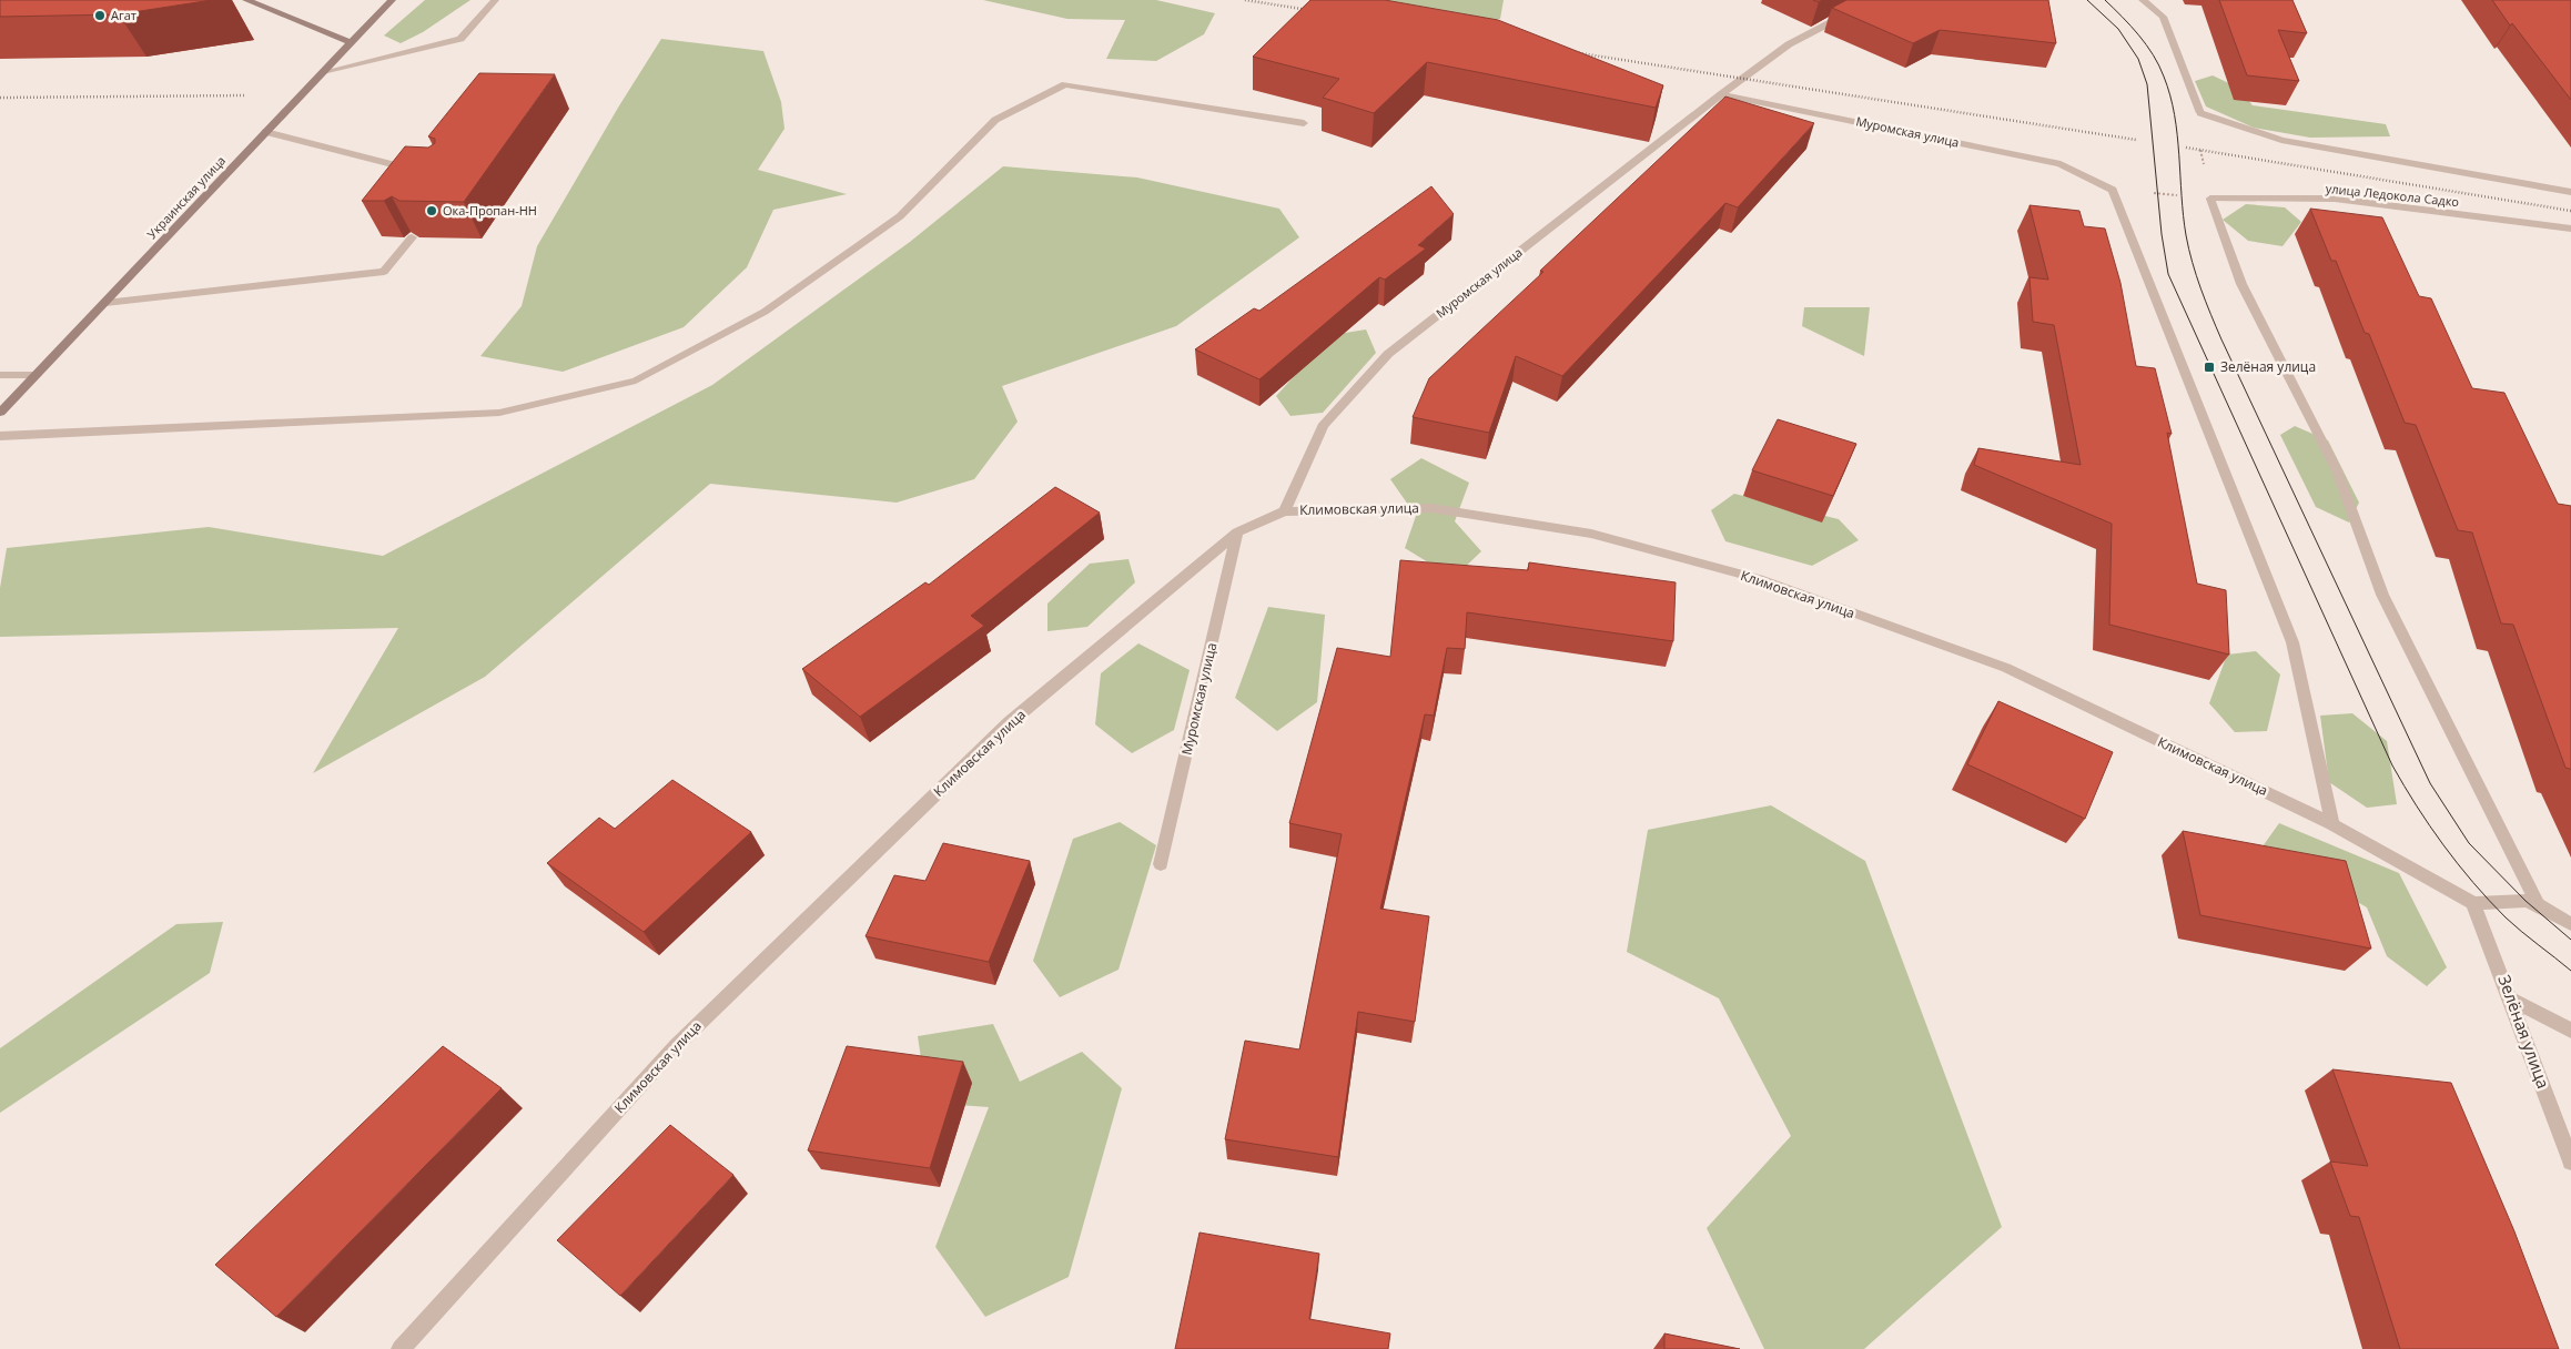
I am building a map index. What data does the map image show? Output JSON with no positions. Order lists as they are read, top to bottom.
{
  "streets": {
    "street": [
      "Муромская улица",
      "улица Ледокола Садко",
      "Украинская улица",
      "Климовская улица",
      "Зелёная улица"
    ]
  },
  "crossings": [
    ["Муромская улица", "Климовская улица"],
    ["Климовская улица", "Зелёная улица"]
  ],
  "places": {
    "other": ["Агат", "Ока-Пропан-НН"],
    "transit": ["Зелёная улица"]
  }
}
